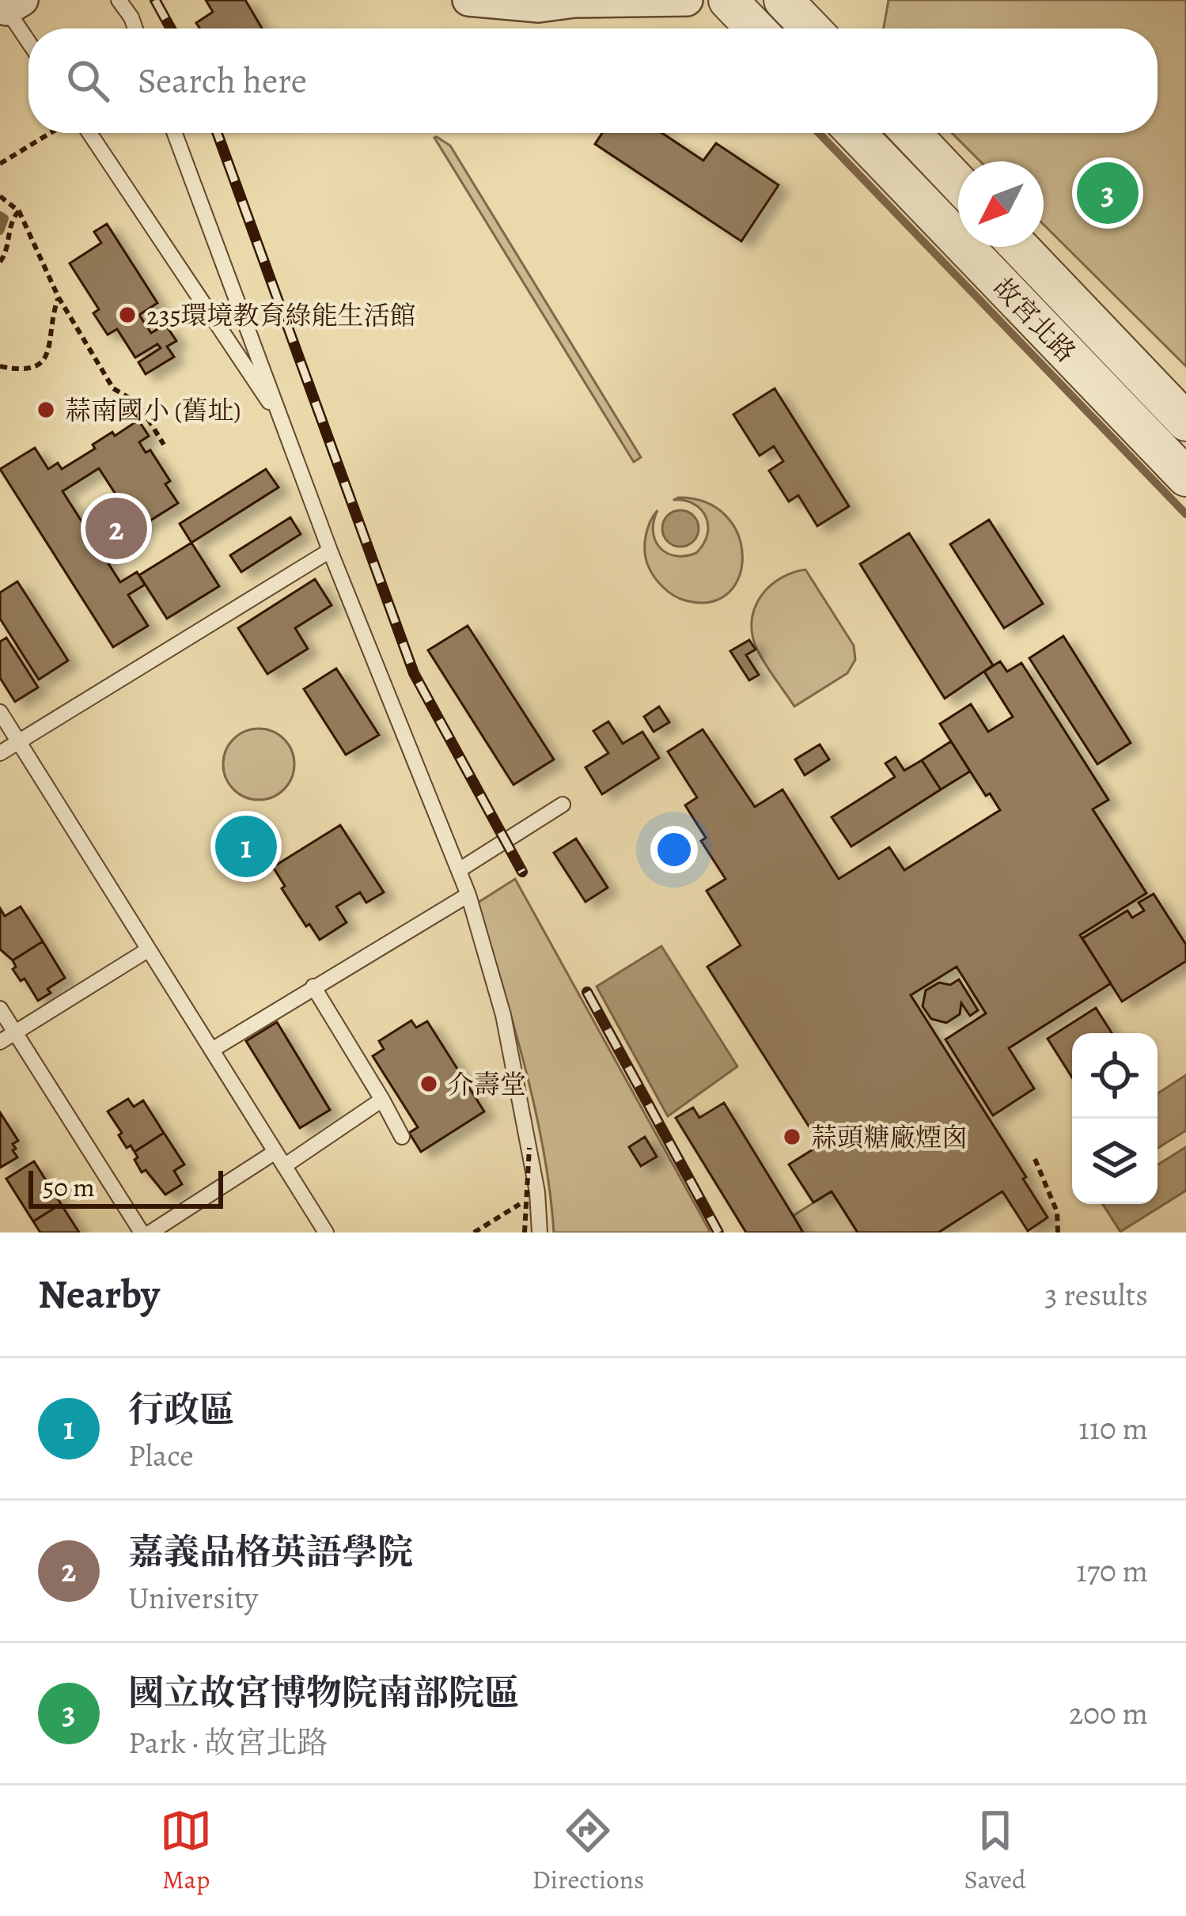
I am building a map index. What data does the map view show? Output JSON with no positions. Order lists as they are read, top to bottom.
{
  "streets": {
    "street": ["故宮北路"]
  },
  "places": [
    "235環境教育綠能生活館",
    "蒜南國小 (舊址)",
    "介壽堂",
    "蒜頭糖廠煙囪"
  ],
  "scale_bar": "50 m",
  "north": "bottom left",
  "page": {
    "search": "Search here",
    "pins": ["3", "2", "1"],
    "scale": "50 m",
    "heading": ["Nearby", "3 results"],
    "list": [
      {
        "mark": "1",
        "name": "行政區",
        "note": "Place",
        "value": "110 m"
      },
      {
        "mark": "2",
        "name": "嘉義品格英語學院",
        "note": "University",
        "value": "170 m"
      },
      {
        "mark": "3",
        "name": "國立故宮博物院南部院區",
        "note": "Park · 故宮北路",
        "value": "200 m"
      }
    ],
    "nav": ["Map", "Directions", "Saved"]
  }
}
